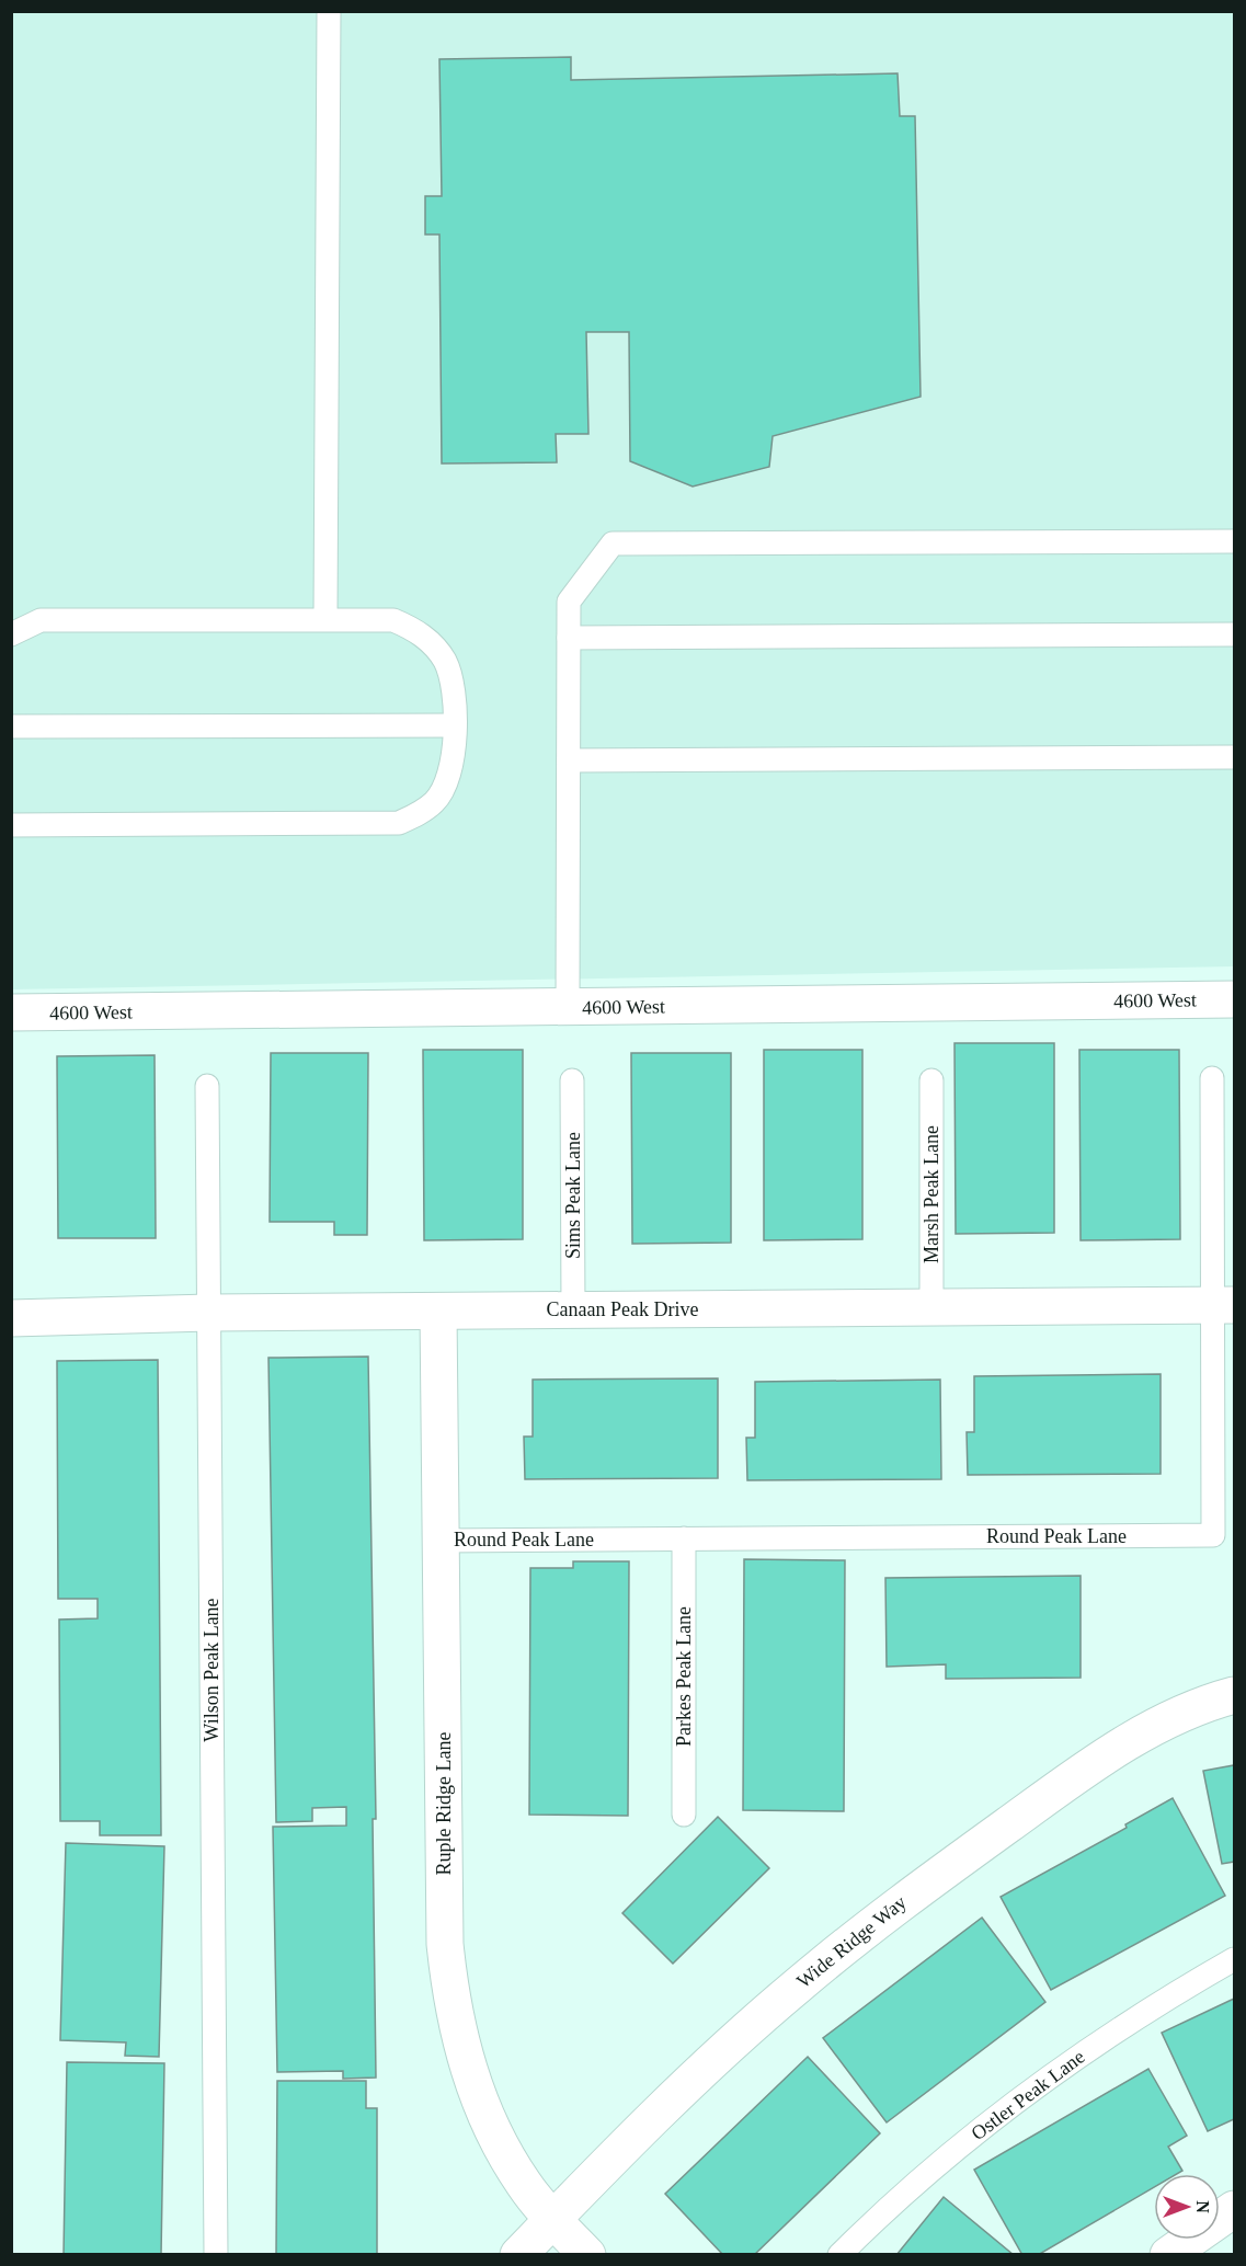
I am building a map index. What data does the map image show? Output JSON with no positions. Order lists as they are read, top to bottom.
{
  "streets": {
    "street": [
      "4600 West",
      "Canaan Peak Drive",
      "Ruple Ridge Lane",
      "Wide Ridge Way"
    ],
    "lane": [
      "Marsh Peak Lane",
      "Sims Peak Lane",
      "Round Peak Lane",
      "Wilson Peak Lane",
      "Parkes Peak Lane",
      "Ostler Peak Lane"
    ]
  },
  "crossings": [
    ["Marsh Peak Lane", "Canaan Peak Drive"],
    ["Sims Peak Lane", "Canaan Peak Drive"],
    ["Canaan Peak Drive", "Round Peak Lane"],
    ["Canaan Peak Drive", "Wilson Peak Lane"],
    ["Canaan Peak Drive", "Ruple Ridge Lane"],
    ["Round Peak Lane", "Parkes Peak Lane"],
    ["Round Peak Lane", "Ruple Ridge Lane"],
    ["Ruple Ridge Lane", "Wide Ridge Way"]
  ],
  "north": "right"
}
